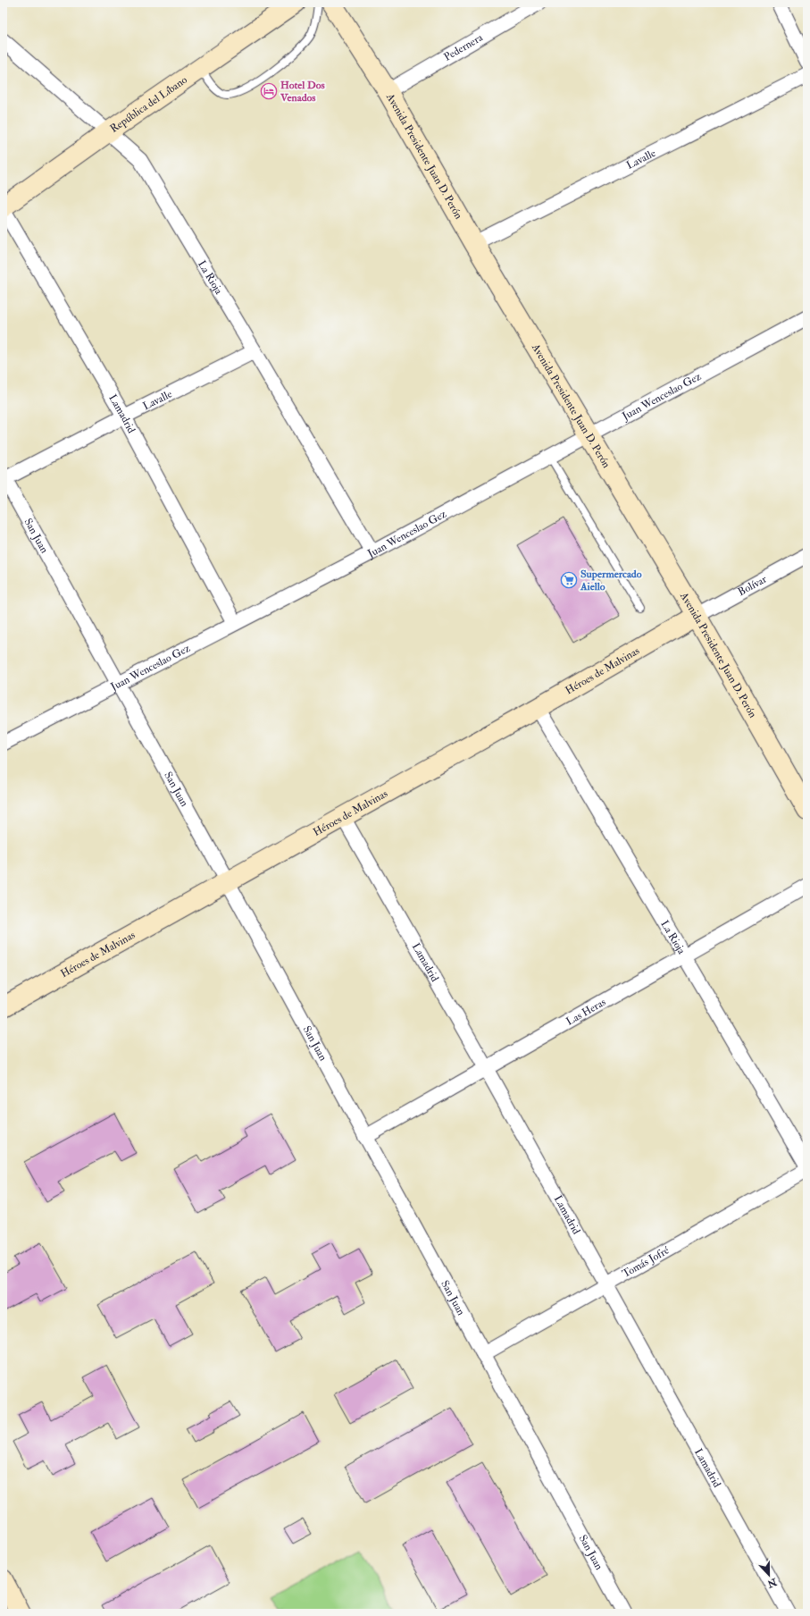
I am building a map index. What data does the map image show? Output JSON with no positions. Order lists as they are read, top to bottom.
{
  "streets": {
    "main road": ["República del Líbano", "Avenida Presidente Juan D. Perón", "Héroes de Malvinas"],
    "street": [
      "Pedernera",
      "Lavalle",
      "La Rioja",
      "Juan Wenceslao Gez",
      "Lamadrid",
      "San Juan",
      "Bolívar",
      "Las Heras",
      "Tomás Jofré"
    ]
  },
  "crossings": [
    ["Pedernera", "Avenida Presidente Juan D. Perón"],
    ["República del Líbano", "La Rioja"],
    ["República del Líbano", "Lamadrid"],
    ["Avenida Presidente Juan D. Perón", "Lavalle"],
    ["Avenida Presidente Juan D. Perón", "Juan Wenceslao Gez"],
    ["Avenida Presidente Juan D. Perón", "Bolívar"],
    ["Avenida Presidente Juan D. Perón", "Héroes de Malvinas"],
    ["Lavalle", "La Rioja"],
    ["Lavalle", "Lamadrid"],
    ["Lavalle", "San Juan"],
    ["La Rioja", "Juan Wenceslao Gez"],
    ["La Rioja", "Héroes de Malvinas"],
    ["La Rioja", "Las Heras"],
    ["La Rioja", "Tomás Jofré"],
    ["Juan Wenceslao Gez", "Lamadrid"],
    ["Juan Wenceslao Gez", "San Juan"],
    ["Lamadrid", "Héroes de Malvinas"],
    ["Lamadrid", "Las Heras"],
    ["Lamadrid", "Tomás Jofré"],
    ["San Juan", "Héroes de Malvinas"],
    ["San Juan", "Las Heras"],
    ["San Juan", "Tomás Jofré"],
    ["Bolívar", "Héroes de Malvinas"]
  ],
  "places": {
    "hotel": ["Hotel Dos Venados"],
    "supermarket": ["Supermercado Aiello"]
  },
  "north": "bottom"
}
